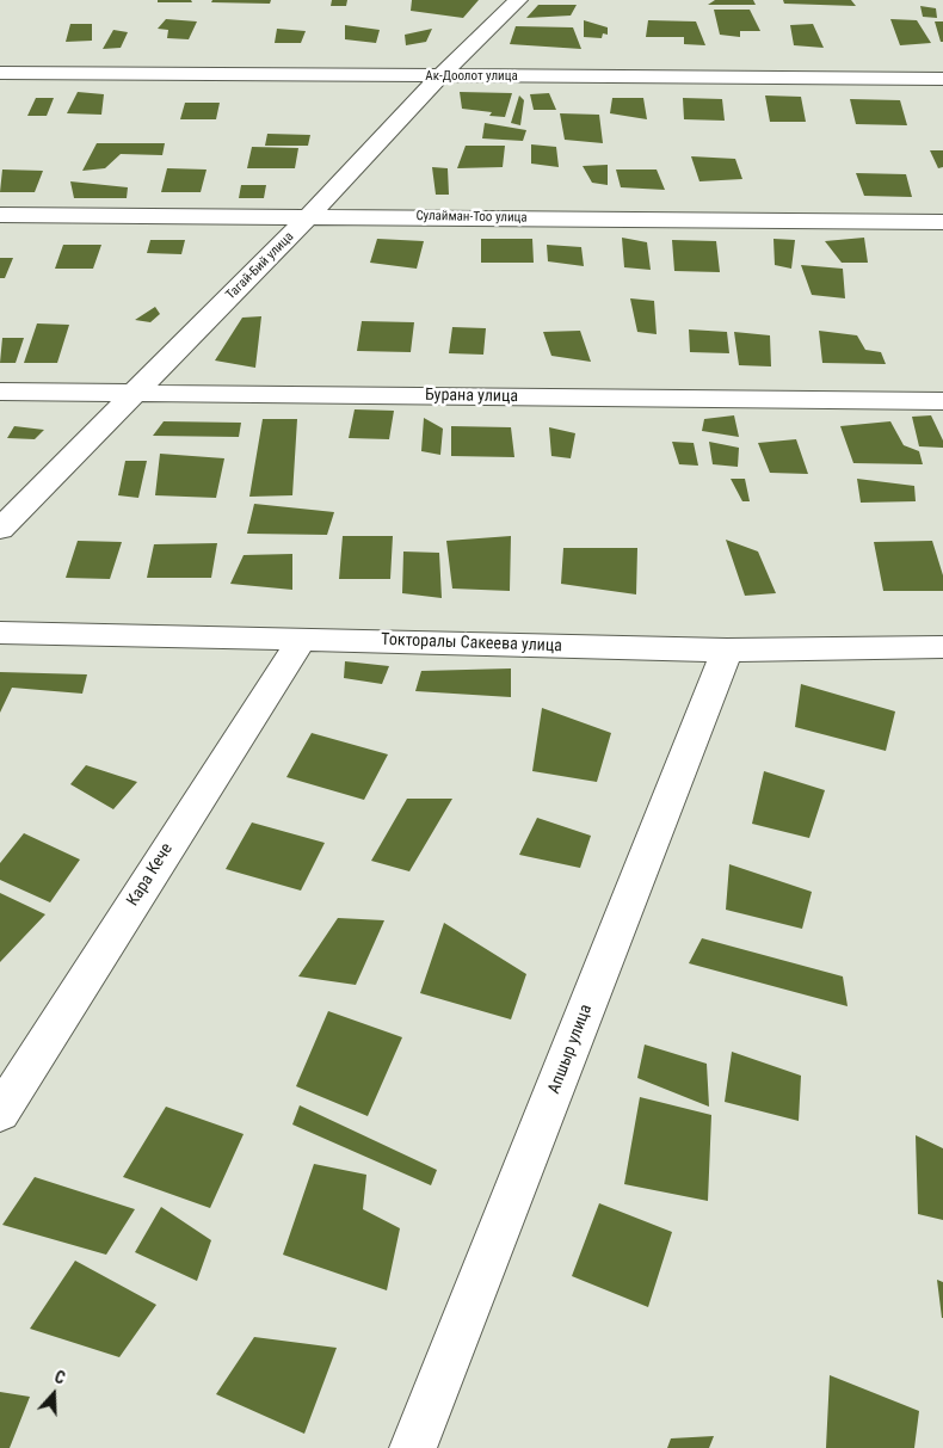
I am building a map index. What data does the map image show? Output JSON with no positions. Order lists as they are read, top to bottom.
{
  "streets": {
    "street": [
      "Ак-Доолот улица",
      "Сулайман-Тоо улица",
      "Тагай-Бий улица",
      "Бурана улица",
      "Токторалы Сакеева улица",
      "Кара Кече",
      "Апшыр улица"
    ]
  },
  "crossings": [
    ["Ак-Доолот улица", "Тагай-Бий улица"],
    ["Сулайман-Тоо улица", "Тагай-Бий улица"],
    ["Тагай-Бий улица", "Бурана улица"],
    ["Токторалы Сакеева улица", "Кара Кече"],
    ["Токторалы Сакеева улица", "Апшыр улица"]
  ],
  "north": "top"
}
